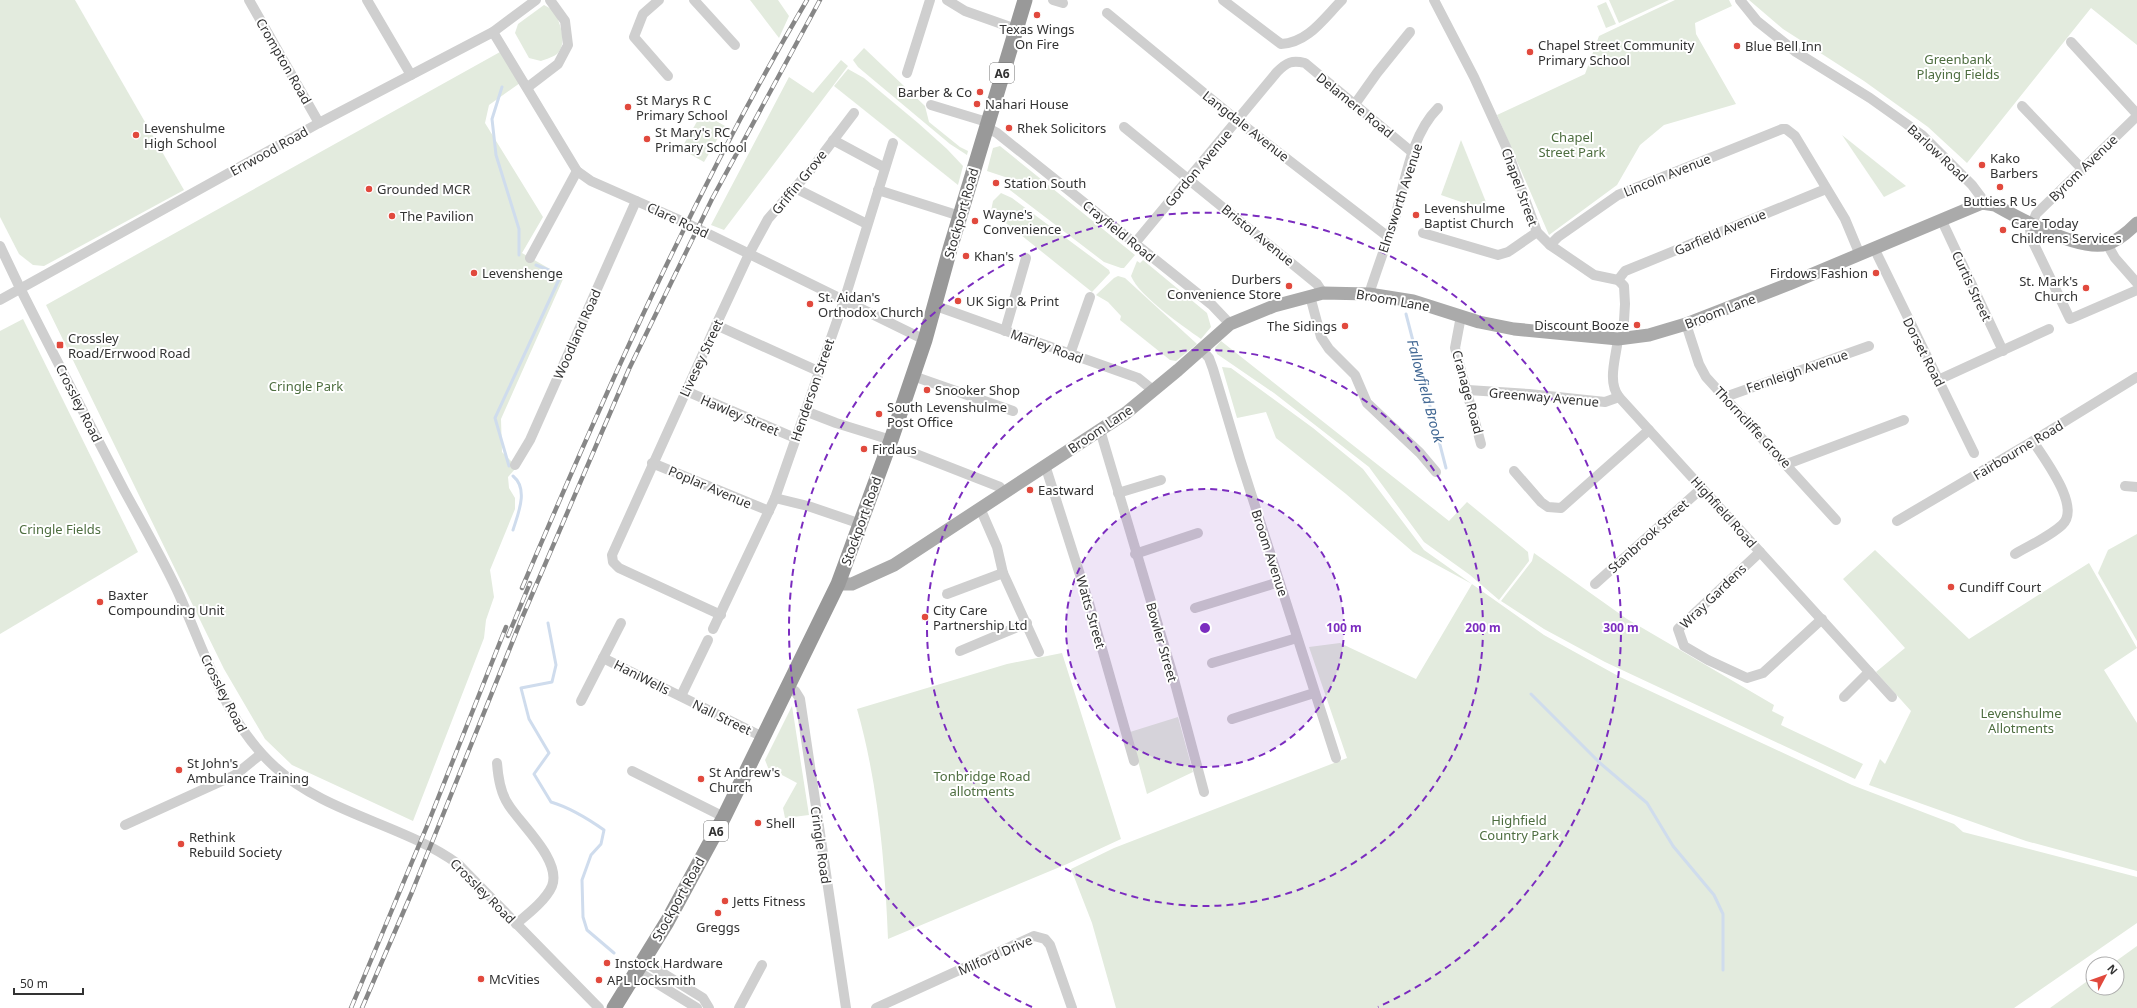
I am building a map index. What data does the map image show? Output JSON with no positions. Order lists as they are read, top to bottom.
{
  "streets": {
    "highway": ["A6", "Stockport Road"],
    "main road": ["Broom Lane"],
    "street": [
      "Crompton Road",
      "Delamere Road",
      "Langdale Avenue",
      "Errwood Road",
      "Barlow Road",
      "Gordon Avenue",
      "Byrom Avenue",
      "Lincoln Avenue",
      "Griffin Grove",
      "Chapel Street",
      "Elmsworth Avenue",
      "Clare Road",
      "Crayfield Road",
      "Garfield Avenue",
      "Bristol Avenue",
      "Curtis Street",
      "Woodland Road",
      "Marley Road",
      "Dorset Road",
      "Livesey Street",
      "Fernleigh Avenue",
      "Henderson Street",
      "Cranage Road",
      "Greenway Avenue",
      "Crossley Road",
      "Hawley Street",
      "Thorncliffe Grove",
      "Fairbourne Road",
      "Poplar Avenue",
      "Highfield Road",
      "Stanbrook Street",
      "Broom Avenue",
      "Wray Gardens",
      "Watts Street",
      "Bowler Street",
      "HaniWells",
      "Nall Street",
      "Cringle Road",
      "Milford Drive"
    ]
  },
  "crossings": [
    ["Crompton Road", "Errwood Road"],
    ["Delamere Road", "Gordon Avenue"],
    ["Delamere Road", "Elmsworth Avenue"],
    ["Langdale Avenue", "Gordon Avenue"],
    ["Langdale Avenue", "Elmsworth Avenue"],
    ["Errwood Road", "Clare Road"],
    ["Errwood Road", "Crossley Road"],
    ["Barlow Road", "Broom Lane"],
    ["Gordon Avenue", "Crayfield Road"],
    ["Gordon Avenue", "Bristol Avenue"],
    ["Lincoln Avenue", "Chapel Street"],
    ["Lincoln Avenue", "Garfield Avenue"],
    ["Griffin Grove", "Clare Road"],
    ["Griffin Grove", "Livesey Street"],
    ["Chapel Street", "Garfield Avenue"],
    ["Elmsworth Avenue", "Broom Lane"],
    ["Stockport Road", "Clare Road"],
    ["Stockport Road", "Crayfield Road"],
    ["Stockport Road", "Broom Lane"],
    ["Stockport Road", "Marley Road"],
    ["Stockport Road", "Nall Street"],
    ["Stockport Road", "Cringle Road"],
    ["Clare Road", "Woodland Road"],
    ["Clare Road", "Livesey Street"],
    ["Clare Road", "Henderson Street"],
    ["Crayfield Road", "Broom Lane"],
    ["Bristol Avenue", "Broom Lane"],
    ["Curtis Street", "Broom Lane"],
    ["Broom Lane", "Marley Road"],
    ["Broom Lane", "Dorset Road"],
    ["Broom Lane", "Cranage Road"],
    ["Broom Lane", "Thorncliffe Grove"],
    ["Broom Lane", "Highfield Road"],
    ["Broom Lane", "Broom Avenue"],
    ["Broom Lane", "Watts Street"],
    ["Broom Lane", "Bowler Street"],
    ["Livesey Street", "Henderson Street"],
    ["Livesey Street", "Hawley Street"],
    ["Livesey Street", "Poplar Avenue"],
    ["Fernleigh Avenue", "Thorncliffe Grove"],
    ["Henderson Street", "Hawley Street"],
    ["Henderson Street", "Poplar Avenue"],
    ["Cranage Road", "Greenway Avenue"],
    ["Greenway Avenue", "Highfield Road"],
    ["Highfield Road", "Stanbrook Street"],
    ["Highfield Road", "Wray Gardens"],
    ["HaniWells", "Nall Street"]
  ],
  "water": ["Fallowfield Brook"],
  "parks": [
    "Greenbank Playing Fields",
    "Chapel Street Park",
    "Cringle Park",
    "Cringle Fields",
    "Levenshulme Allotments",
    "Tonbridge Road allotments",
    "Highfield Country Park"
  ],
  "places": {
    "other": [
      "Texas Wings On Fire",
      "Blue Bell Inn",
      "Chapel Street Community Primary School",
      "Barber & Co",
      "Nahari House",
      "St Marys R C Primary School",
      "Rhek Solicitors",
      "Levenshulme High School",
      "St Mary's RC Primary School",
      "Kako Barbers",
      "Station South",
      "Butties R Us",
      "Grounded MCR",
      "Levenshulme Baptist Church",
      "The Pavilion",
      "Wayne's Convenience",
      "Care Today Childrens Services",
      "Khan's",
      "Levenshenge",
      "Firdows Fashion",
      "Durbers Convenience Store",
      "St. Mark's Church",
      "UK Sign & Print",
      "St. Aidan's Orthodox Church",
      "Discount Booze",
      "The Sidings",
      "Snooker Shop",
      "South Levenshulme Post Office",
      "Firdaus",
      "Eastward",
      "Cundiff Court",
      "Baxter Compounding Unit",
      "City Care Partnership Ltd",
      "St John's Ambulance Training",
      "St Andrew's Church",
      "Shell",
      "Rethink Rebuild Society",
      "Jetts Fitness",
      "Greggs",
      "Instock Hardware",
      "McVities",
      "APL Locksmith"
    ],
    "transit": ["Crossley Road/Errwood Road"]
  },
  "scale_bar": "50 m",
  "north": "top right",
  "rings": ["100 m", "200 m", "300 m"]
}
